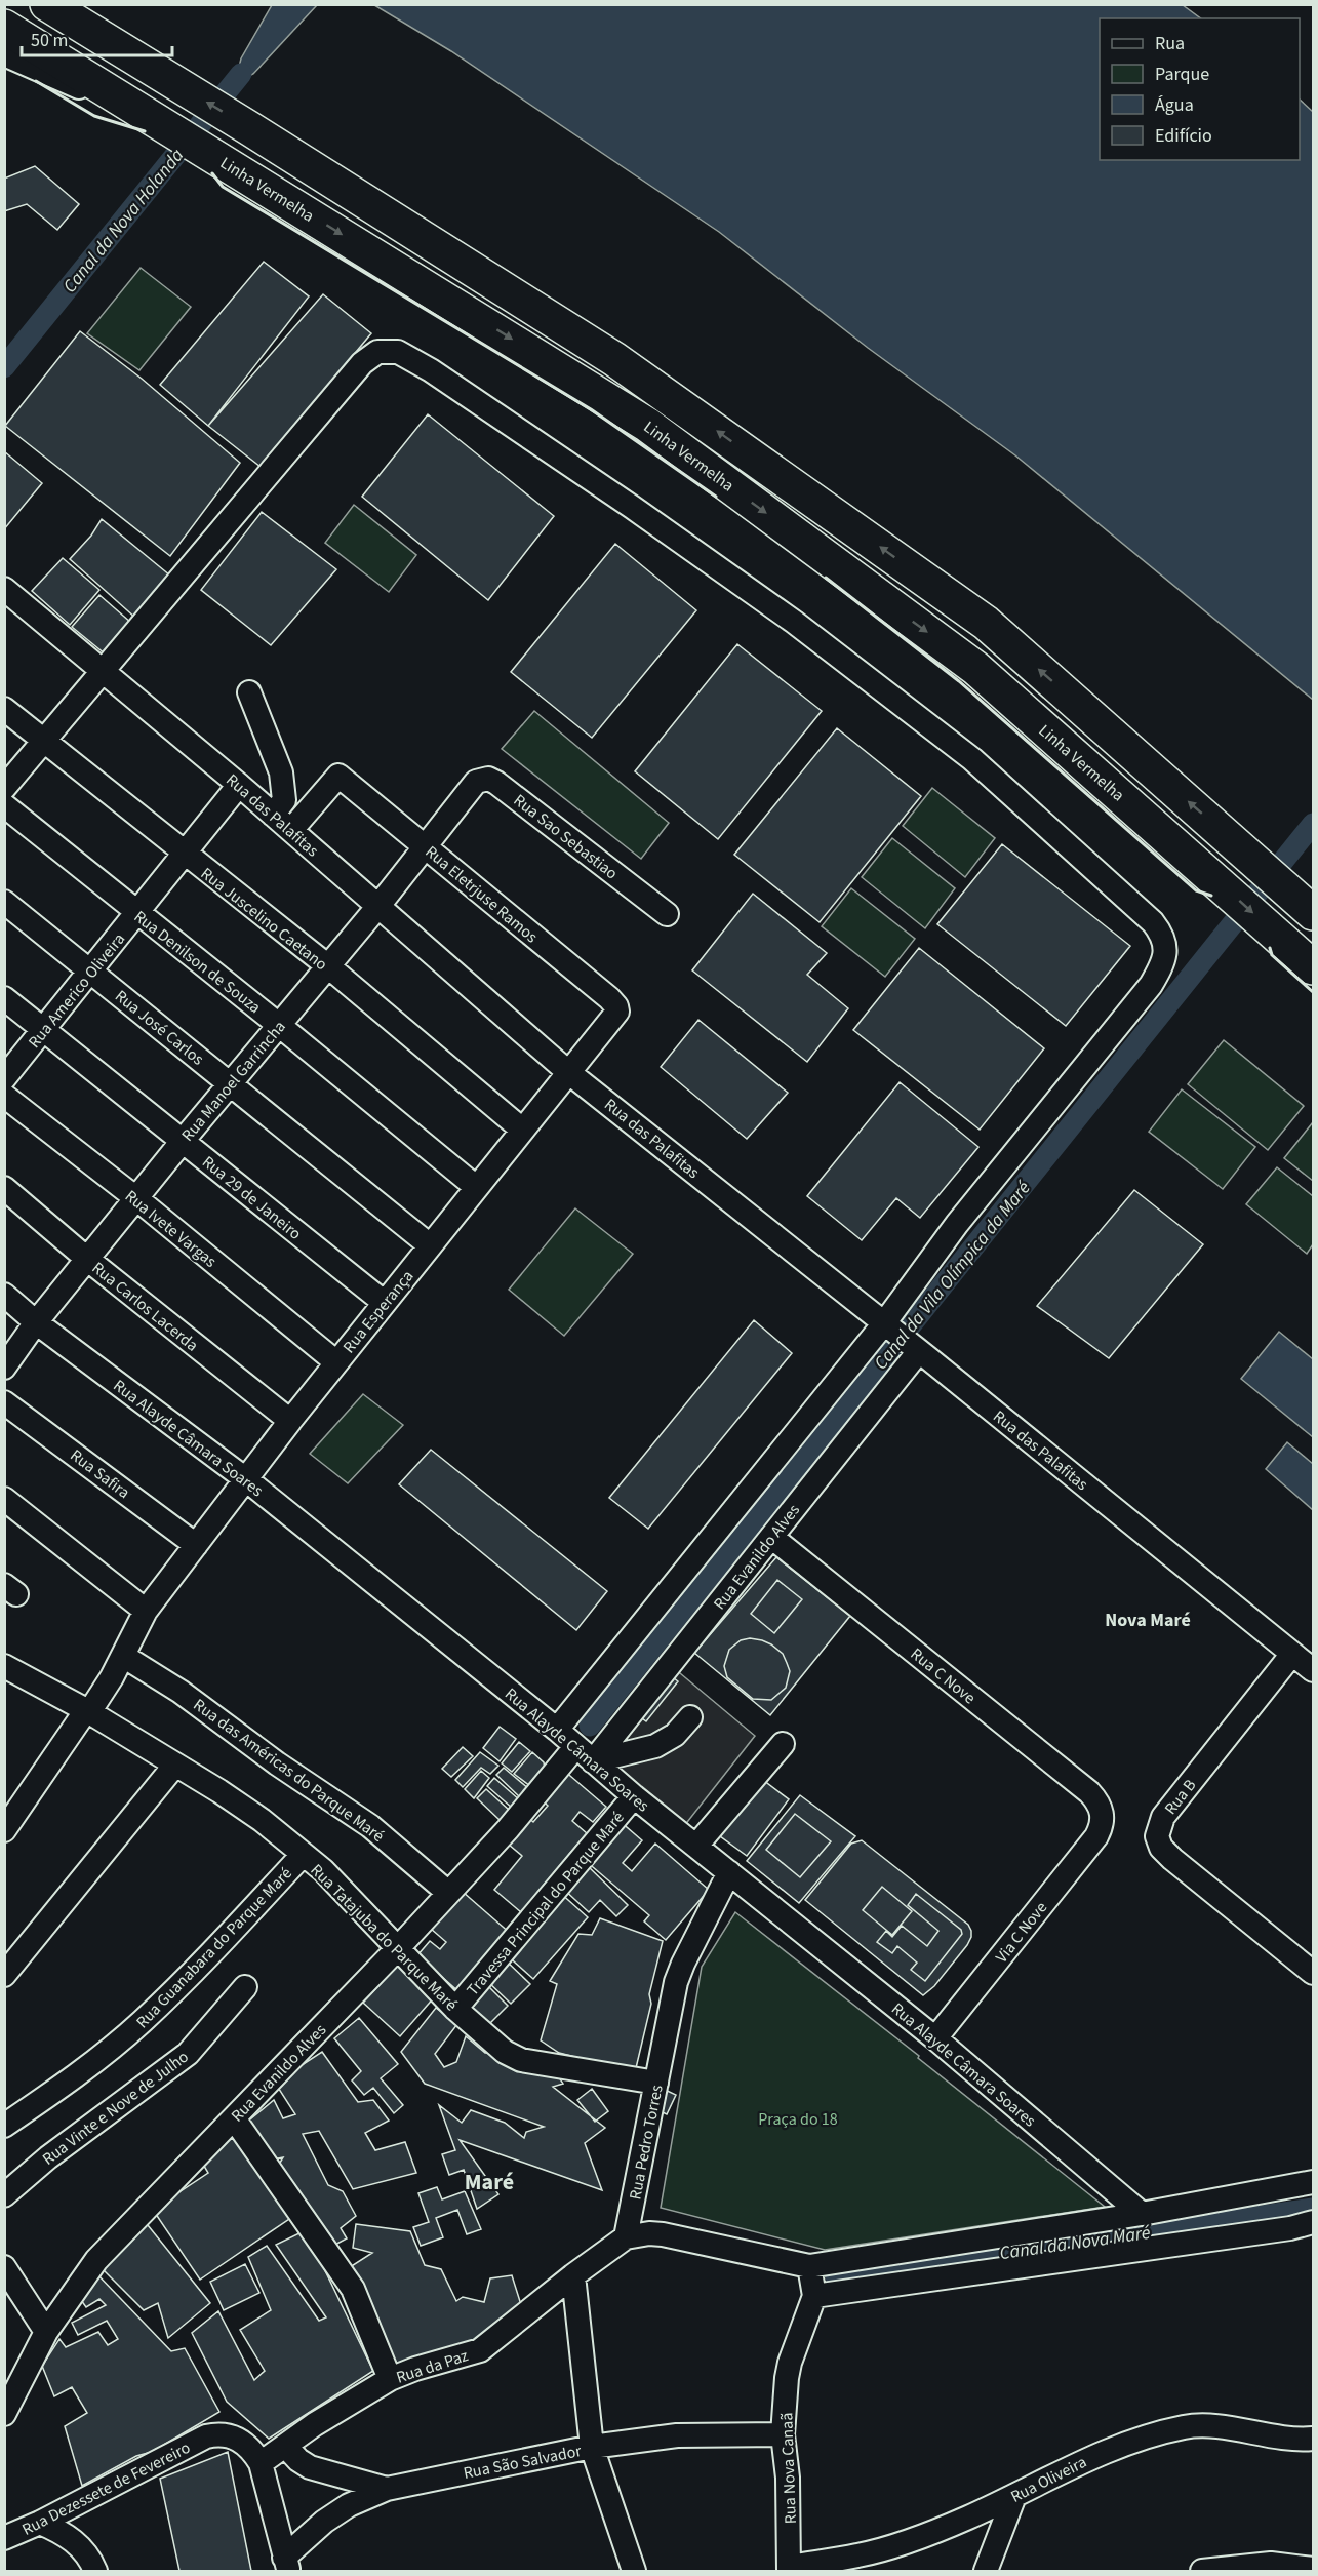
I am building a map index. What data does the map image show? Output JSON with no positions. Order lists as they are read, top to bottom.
{
  "streets": {
    "highway": ["Linha Vermelha"],
    "street": [
      "Rua das Palafitas",
      "Rua Sao Sebastiao",
      "Rua Eletrjuse Ramos",
      "Rua Juscelino Caetano",
      "Rua Denilson de Souza",
      "Rua Americo Oliveira",
      "Rua José Carlos",
      "Rua Manoel Garrincha",
      "Rua 29 de Janeiro",
      "Rua Ivete Vargas",
      "Rua Carlos Lacerda",
      "Rua Esperança",
      "Rua Alayde Câmara Soares",
      "Rua Safira",
      "Rua Evanildo Alves",
      "Rua C Nove",
      "Rua das Américas do Parque Maré",
      "Rua B",
      "Travessa Principal do Parque Maré",
      "Via C Nove",
      "Rua Tatajuba do Parque Maré",
      "Rua Guanabara do Parque Maré",
      "Rua Vinte e Nove de Julho",
      "Rua Pedro Torres",
      "Rua da Paz",
      "Rua São Salvador",
      "Rua Nova Canaã",
      "Rua Oliveira",
      "Rua Dezessete de Fevereiro"
    ]
  },
  "crossings": [
    ["Rua das Palafitas", "Rua Eletrjuse Ramos"],
    ["Rua das Palafitas", "Rua Americo Oliveira"],
    ["Rua das Palafitas", "Rua Manoel Garrincha"],
    ["Rua das Palafitas", "Rua Esperança"],
    ["Rua das Palafitas", "Rua Evanildo Alves"],
    ["Rua das Palafitas", "Rua B"],
    ["Rua Sao Sebastiao", "Rua Manoel Garrincha"],
    ["Rua Eletrjuse Ramos", "Rua Manoel Garrincha"],
    ["Rua Eletrjuse Ramos", "Rua Esperança"],
    ["Rua Juscelino Caetano", "Rua Americo Oliveira"],
    ["Rua Juscelino Caetano", "Rua Manoel Garrincha"],
    ["Rua Juscelino Caetano", "Rua Esperança"],
    ["Rua Denilson de Souza", "Rua Americo Oliveira"],
    ["Rua Denilson de Souza", "Rua Manoel Garrincha"],
    ["Rua Denilson de Souza", "Rua Esperança"],
    ["Rua Americo Oliveira", "Rua José Carlos"],
    ["Rua Americo Oliveira", "Rua 29 de Janeiro"],
    ["Rua José Carlos", "Rua Manoel Garrincha"],
    ["Rua José Carlos", "Rua Esperança"],
    ["Rua Manoel Garrincha", "Rua 29 de Janeiro"],
    ["Rua Manoel Garrincha", "Rua Ivete Vargas"],
    ["Rua Manoel Garrincha", "Rua Carlos Lacerda"],
    ["Rua Manoel Garrincha", "Rua Alayde Câmara Soares"],
    ["Rua 29 de Janeiro", "Rua Esperança"],
    ["Rua Ivete Vargas", "Rua Esperança"],
    ["Rua Carlos Lacerda", "Rua Esperança"],
    ["Rua Esperança", "Rua Alayde Câmara Soares"],
    ["Rua Esperança", "Rua Safira"],
    ["Rua Esperança", "Rua das Américas do Parque Maré"],
    ["Rua Esperança", "Rua Tatajuba do Parque Maré"],
    ["Rua Alayde Câmara Soares", "Rua Evanildo Alves"],
    ["Rua Alayde Câmara Soares", "Travessa Principal do Parque Maré"],
    ["Rua Alayde Câmara Soares", "Via C Nove"],
    ["Rua Alayde Câmara Soares", "Rua Pedro Torres"],
    ["Rua Evanildo Alves", "Rua C Nove"],
    ["Rua Evanildo Alves", "Rua das Américas do Parque Maré"],
    ["Rua Evanildo Alves", "Rua Tatajuba do Parque Maré"],
    ["Rua C Nove", "Via C Nove"],
    ["Travessa Principal do Parque Maré", "Rua Tatajuba do Parque Maré"],
    ["Rua Tatajuba do Parque Maré", "Rua Guanabara do Parque Maré"],
    ["Rua Tatajuba do Parque Maré", "Rua Pedro Torres"],
    ["Rua Pedro Torres", "Rua da Paz"],
    ["Rua da Paz", "Rua Dezessete de Fevereiro"],
    ["Rua São Salvador", "Rua Nova Canaã"],
    ["Rua Nova Canaã", "Rua Oliveira"]
  ],
  "districts": ["Nova Maré", "Maré"],
  "water": ["Canal da Nova Holanda", "Canal da Vila Olímpica da Maré", "Canal da Nova Maré"],
  "parks": ["Praça do 18"],
  "legend": [
    "Rua",
    "Parque",
    "Água",
    "Edifício"
  ],
  "scale_bar": "50 m"
}
